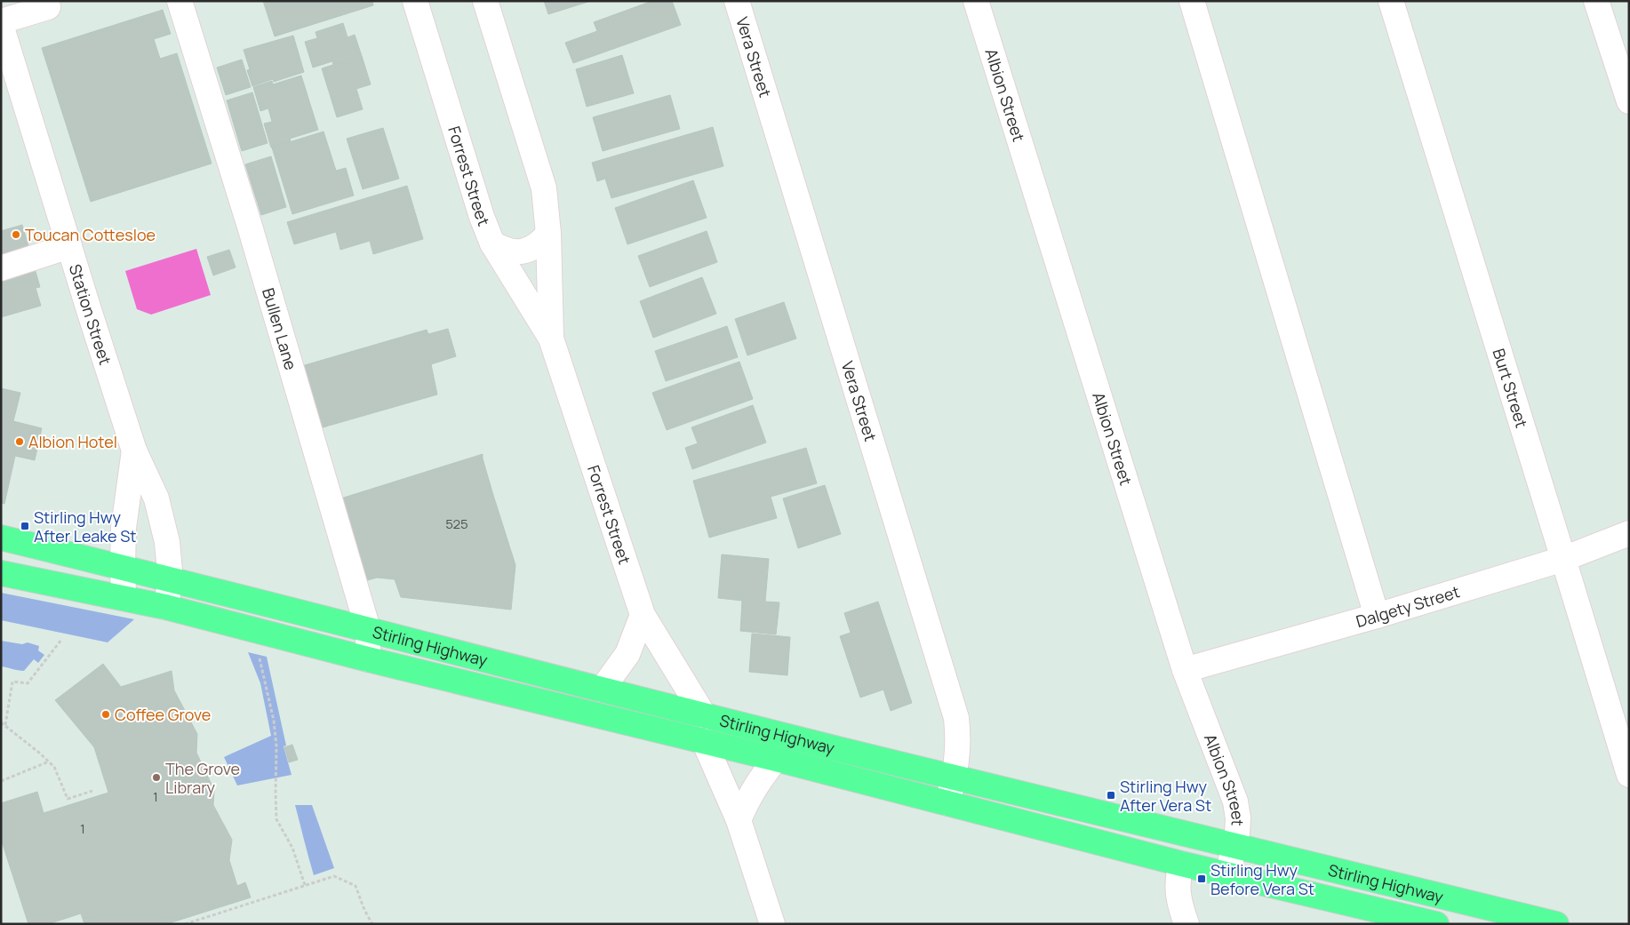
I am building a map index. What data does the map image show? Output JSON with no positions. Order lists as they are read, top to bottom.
{
  "streets": {
    "highway": ["Stirling Highway"],
    "street": [
      "Vera Street",
      "Albion Street",
      "Forrest Street",
      "Station Street",
      "Bullen Lane",
      "Burt Street",
      "Dalgety Street"
    ]
  },
  "crossings": [
    ["Vera Street", "Stirling Highway"],
    ["Albion Street", "Dalgety Street"],
    ["Albion Street", "Stirling Highway"],
    ["Forrest Street", "Stirling Highway"],
    ["Station Street", "Stirling Highway"],
    ["Bullen Lane", "Stirling Highway"],
    ["Burt Street", "Dalgety Street"]
  ],
  "places": {
    "other": [
      "Toucan Cottesloe",
      "Albion Hotel",
      "Coffee Grove",
      "The Grove Library"
    ],
    "transit": ["Stirling Hwy After Leake St", "Stirling Hwy After Vera St", "Stirling Hwy Before Vera St"]
  },
  "house_numbers": ["525", "1", "1"]
}
